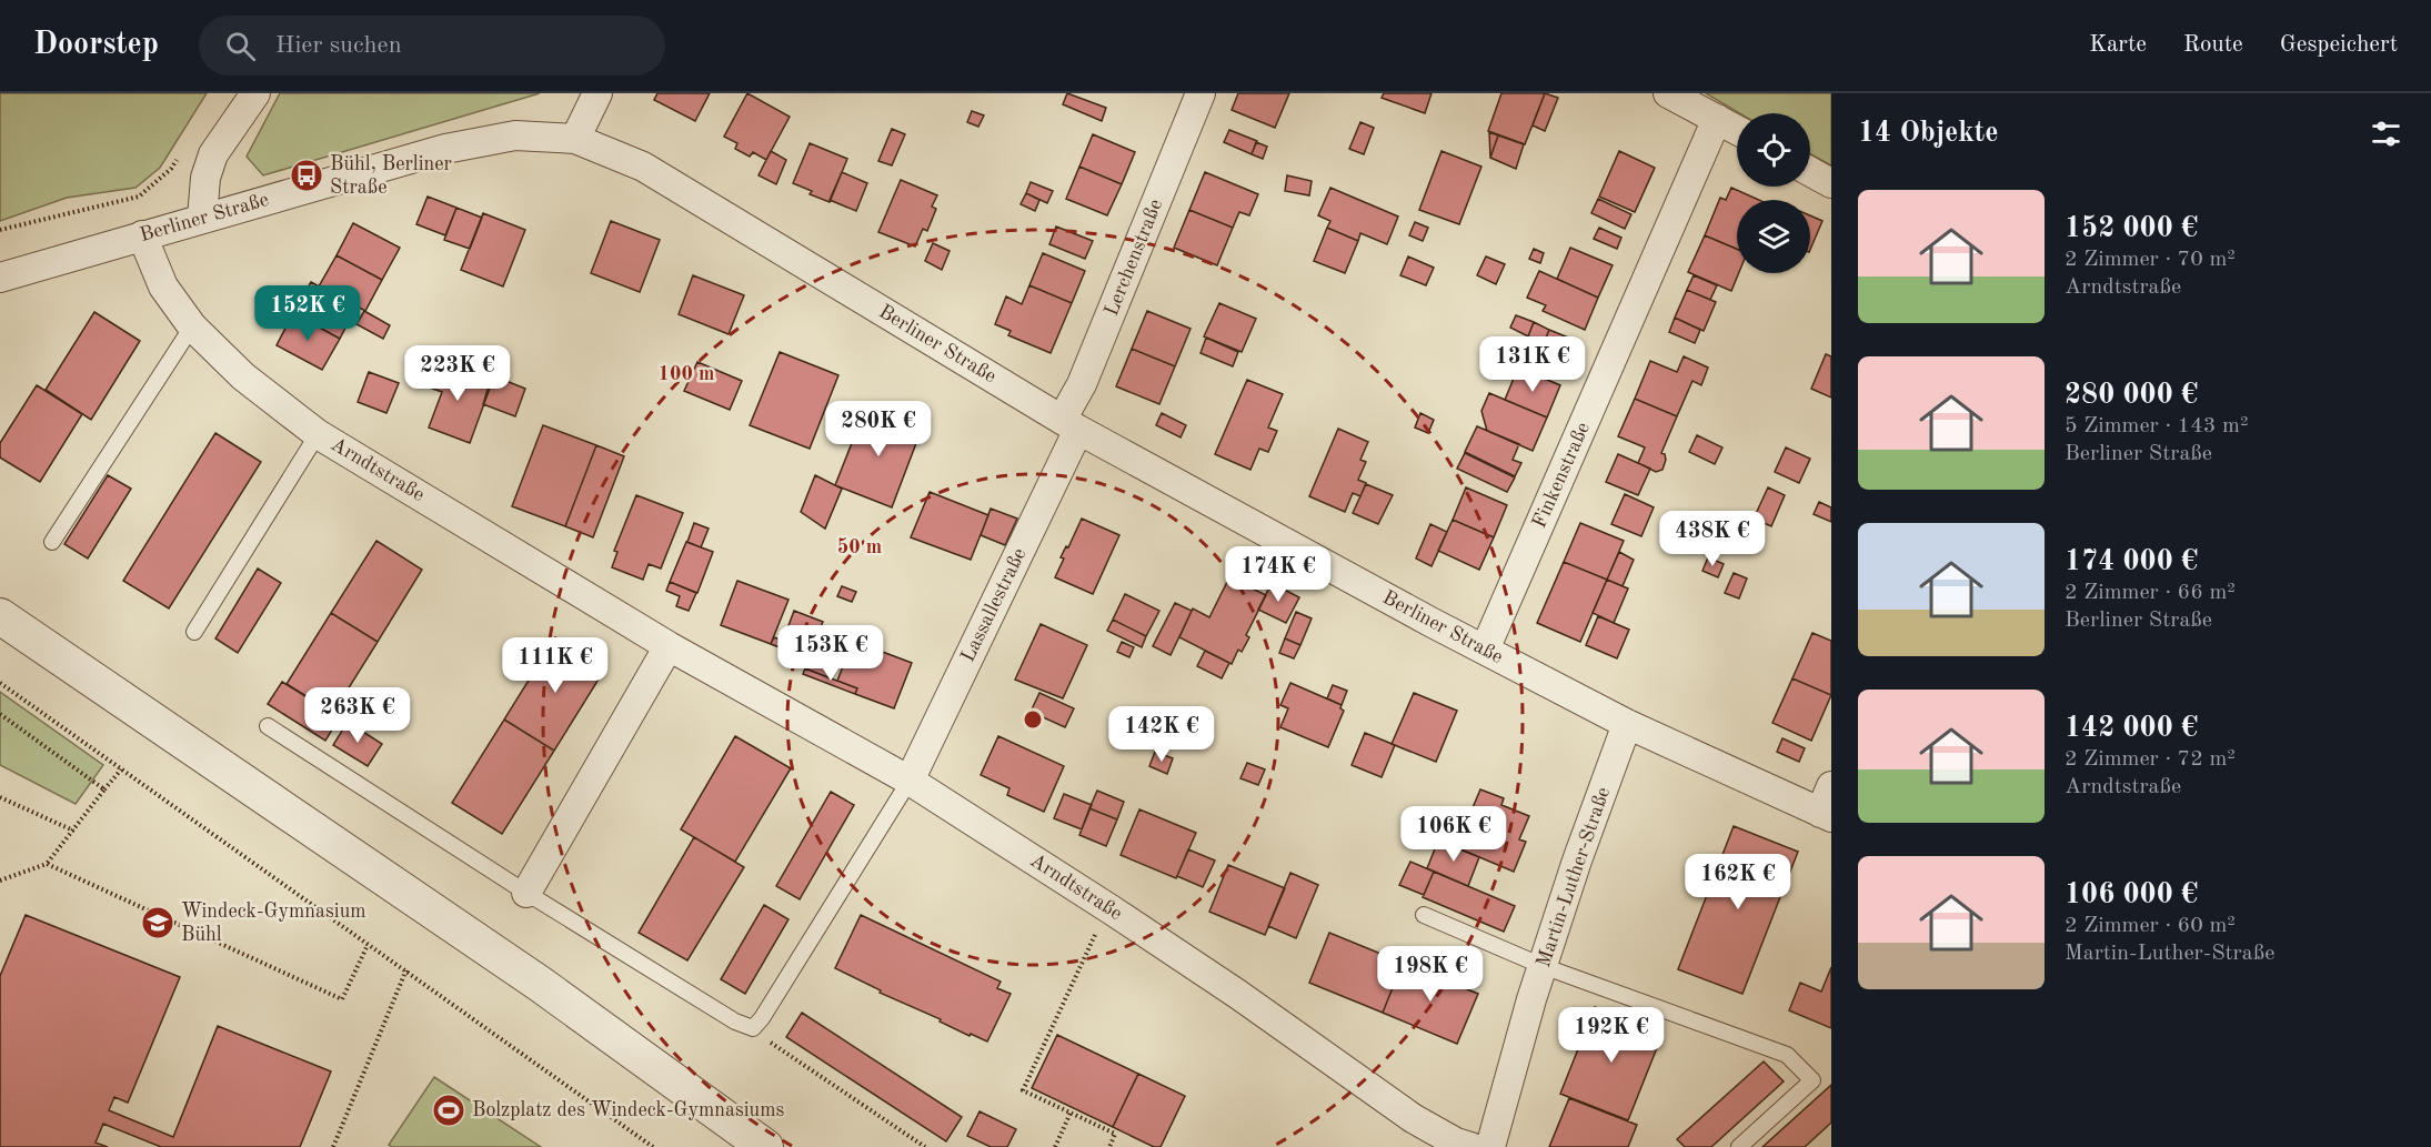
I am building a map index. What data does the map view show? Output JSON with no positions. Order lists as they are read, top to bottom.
{
  "streets": {
    "street": [
      "Berliner Straße",
      "Lerchenstraße",
      "Arndtstraße",
      "Finkenstraße",
      "Lassallestraße",
      "Martin-Luther-Straße"
    ]
  },
  "crossings": [
    ["Berliner Straße", "Lerchenstraße"],
    ["Berliner Straße", "Arndtstraße"],
    ["Berliner Straße", "Finkenstraße"],
    ["Berliner Straße", "Lassallestraße"],
    ["Berliner Straße", "Martin-Luther-Straße"],
    ["Lerchenstraße", "Lassallestraße"],
    ["Arndtstraße", "Lassallestraße"]
  ],
  "places": {
    "bus stop": ["Bühl, Berliner Straße"],
    "school or university": ["Windeck-Gymnasium Bühl"],
    "sports": ["Bolzplatz des Windeck-Gymnasiums"]
  },
  "page": {
    "header": "Doorstep",
    "search": "Hier suchen",
    "nav": ["Karte", "Route", "Gespeichert"],
    "heading": "14 Objekte",
    "list": [
      {
        "name": "152 000 €",
        "note": "2 Zimmer · 70 m² · Arndtstraße"
      },
      {
        "name": "280 000 €",
        "note": "5 Zimmer · 143 m² · Berliner Straße"
      },
      {
        "name": "174 000 €",
        "note": "2 Zimmer · 66 m² · Berliner Straße"
      },
      {
        "name": "142 000 €",
        "note": "2 Zimmer · 72 m² · Arndtstraße"
      },
      {
        "name": "106 000 €",
        "note": "2 Zimmer · 60 m² · Martin-Luther-Straße"
      }
    ],
    "price": [
      "152K €",
      "131K €",
      "223K €",
      "280K €",
      "438K €",
      "174K €",
      "153K €",
      "111K €",
      "263K €",
      "142K €",
      "106K €",
      "162K €",
      "198K €",
      "192K €"
    ]
  },
  "rings": ["100 m", "50 m"]
}
